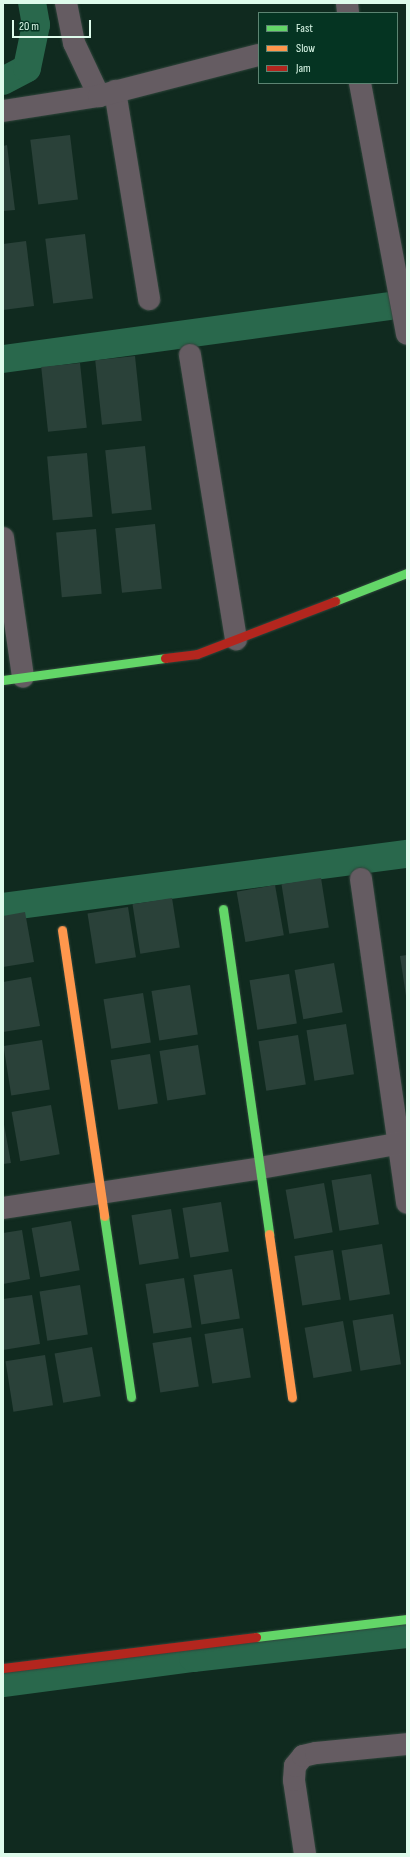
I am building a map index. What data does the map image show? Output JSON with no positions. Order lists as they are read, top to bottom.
{
  "legend": ["Fast", "Slow", "Jam"],
  "scale_bar": "20 m"
}
